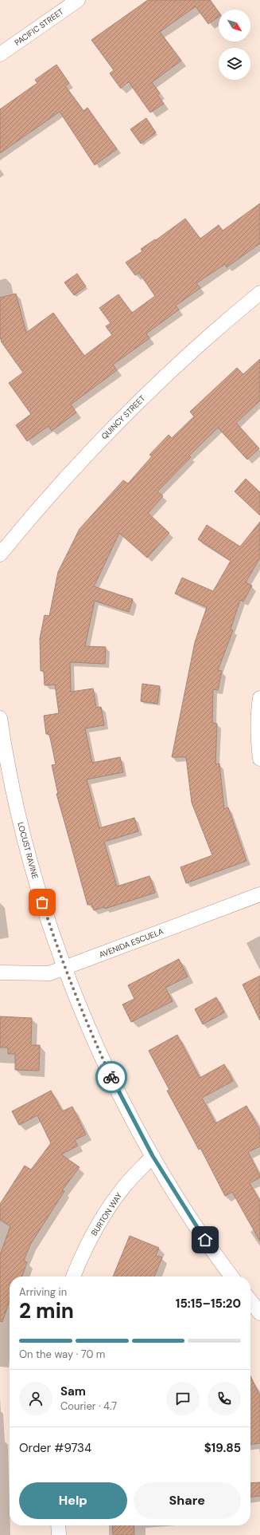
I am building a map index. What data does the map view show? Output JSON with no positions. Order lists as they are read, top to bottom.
{
  "streets": {
    "street": [
      "PACIFIC STREET",
      "QUINCY STREET",
      "LOCUST RAVINE",
      "AVENIDA ESCUELA",
      "BURTON WAY"
    ]
  },
  "crossings": [
    ["LOCUST RAVINE", "AVENIDA ESCUELA"],
    ["LOCUST RAVINE", "BURTON WAY"]
  ],
  "north": "bottom right",
  "page": {
    "heading": ["2 min", "Arriving in", "15:15–15:20"],
    "panel": [
      "Sam",
      "Courier · 4.7",
      "Order #9734",
      "$19.85"
    ],
    "bar": "On the way · 70 m",
    "buttons": ["Help", "Share"]
  }
}
